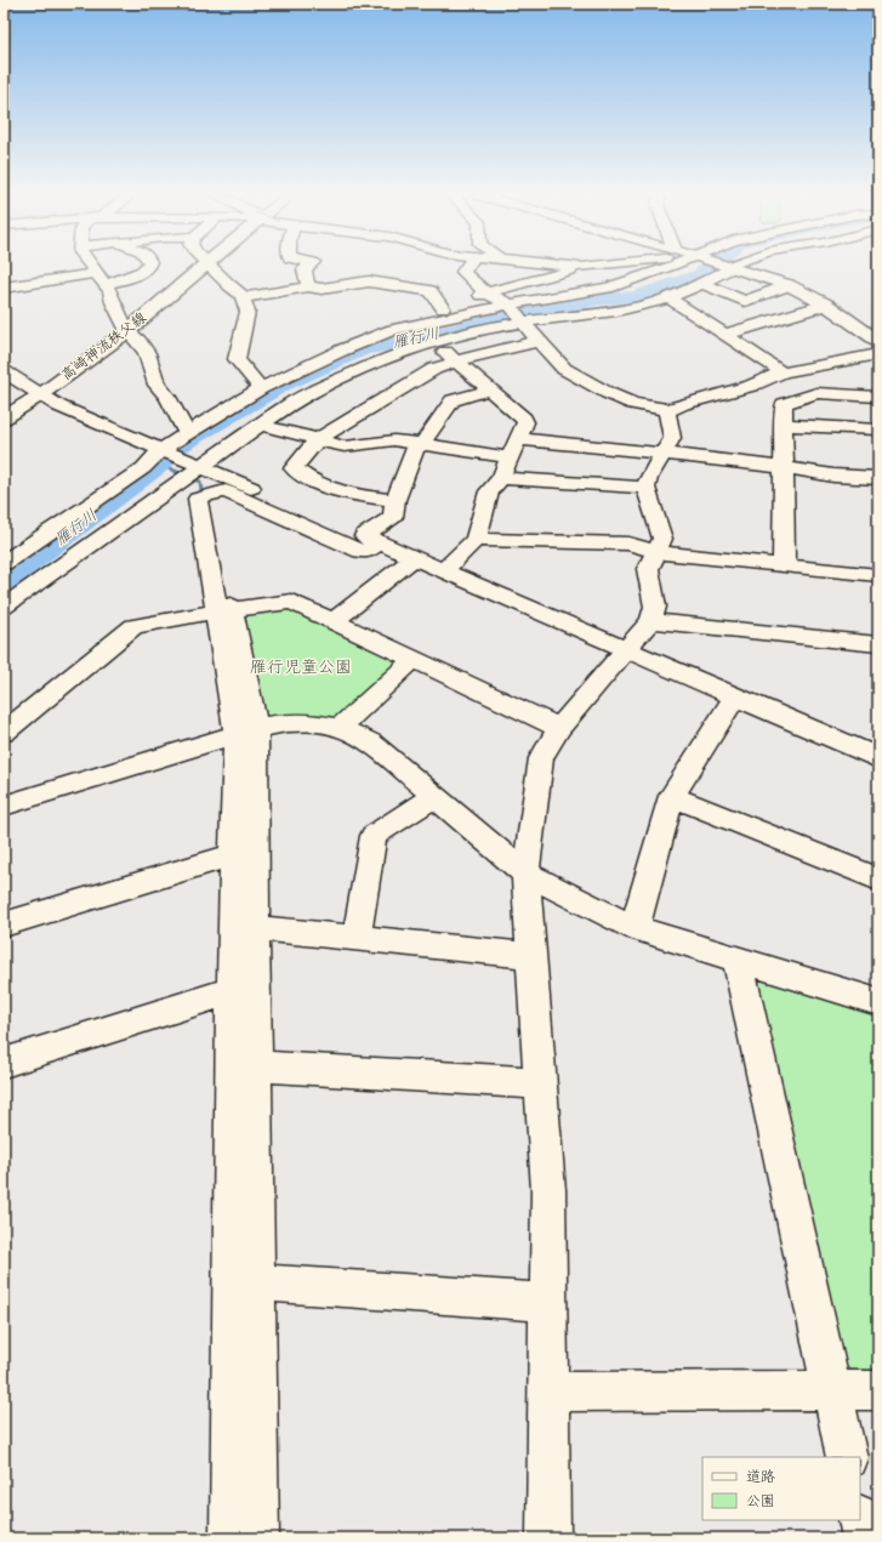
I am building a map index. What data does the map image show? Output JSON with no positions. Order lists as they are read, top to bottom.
{
  "streets": {
    "main road": ["高崎神流秩父線"]
  },
  "water": ["雁行川"],
  "parks": ["雁行児童公園"],
  "legend": ["道路", "公園"]
}
